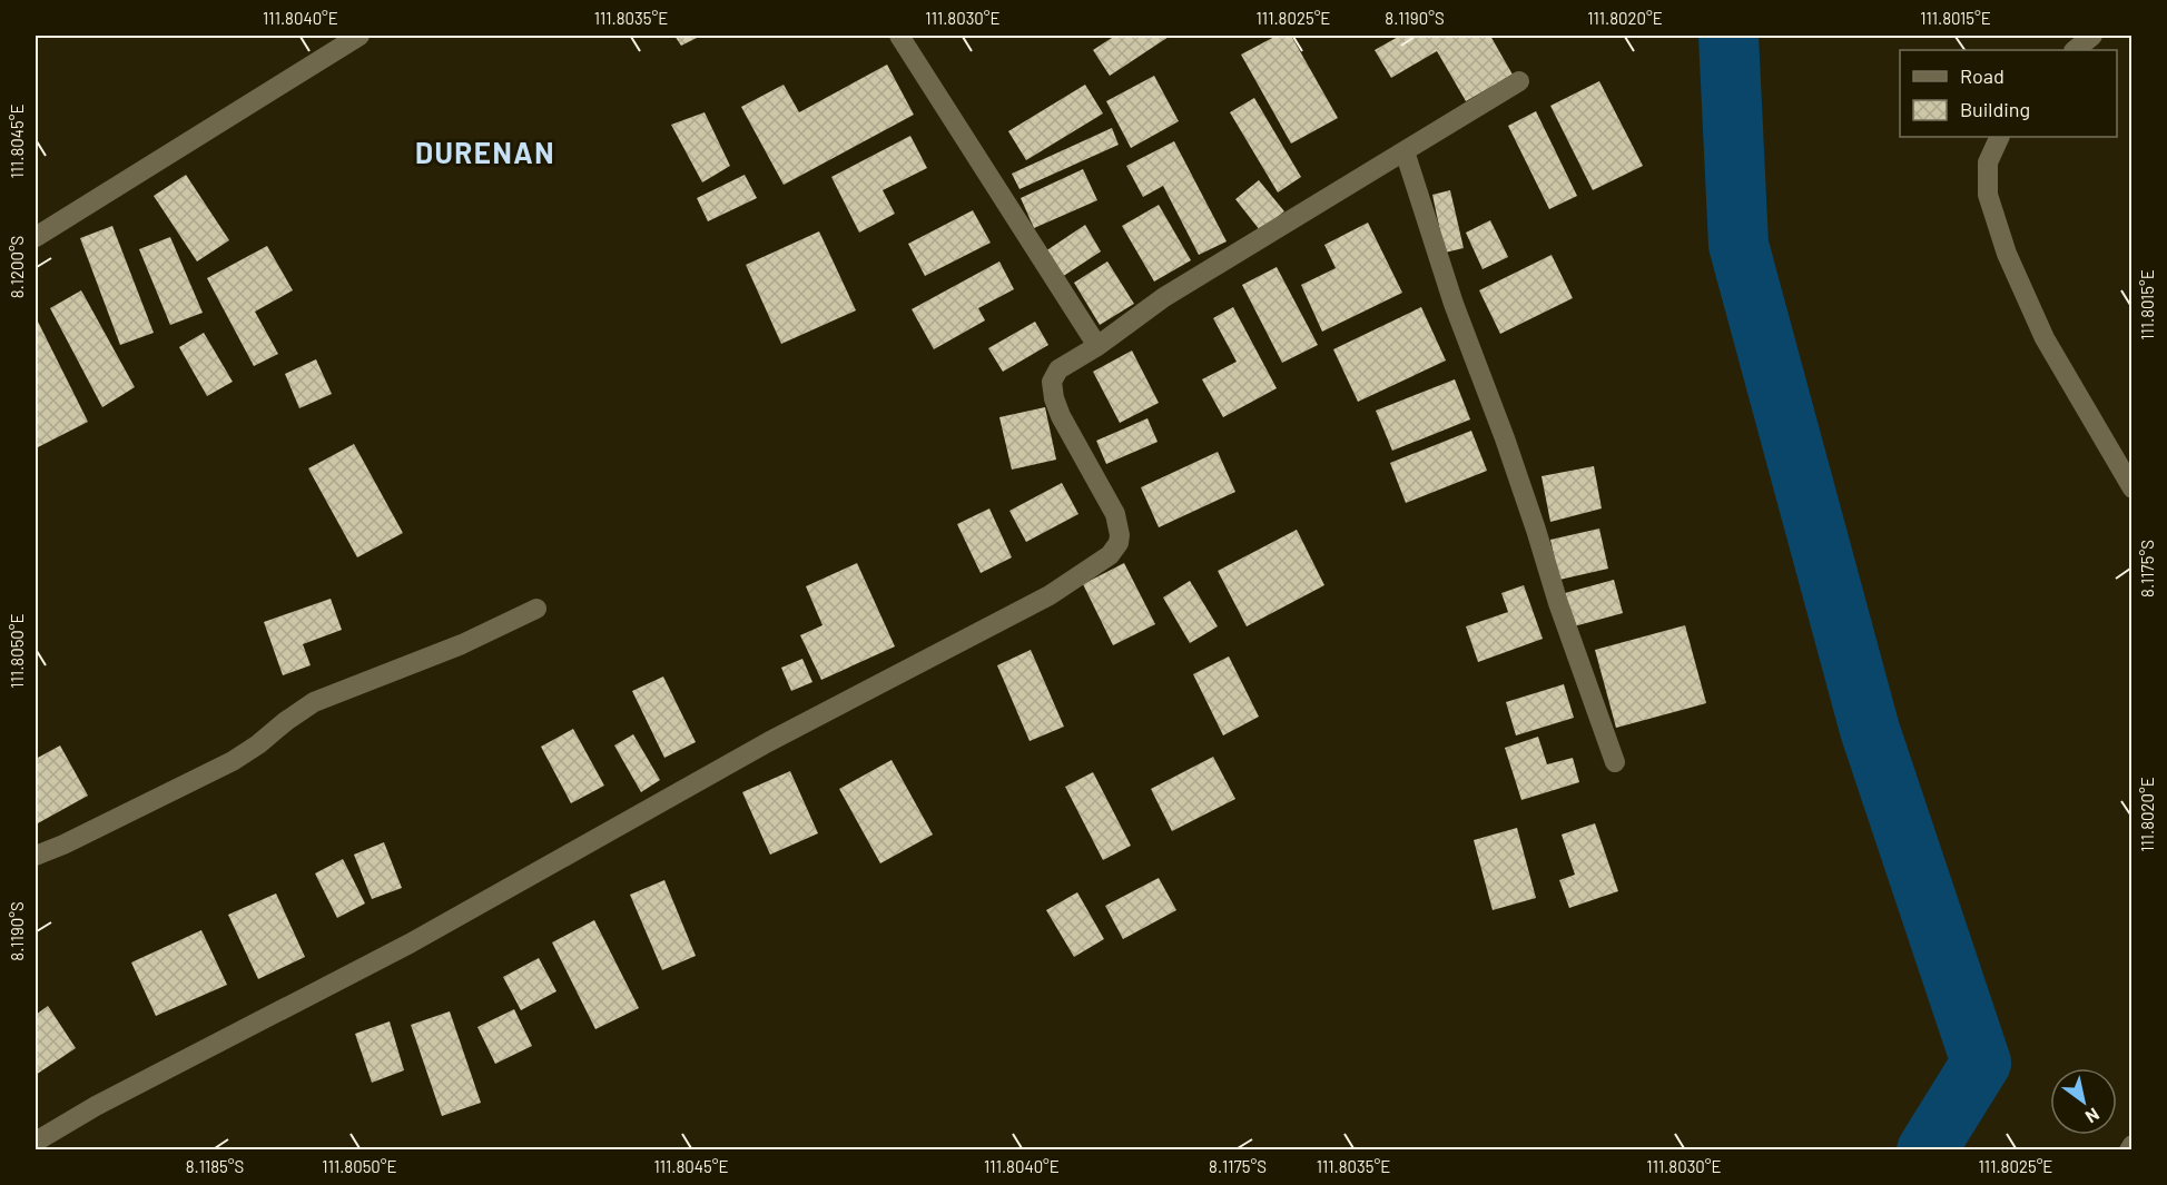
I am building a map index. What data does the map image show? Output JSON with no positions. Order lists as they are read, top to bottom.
{
  "districts": ["DURENAN"],
  "legend": ["Road", "Building"],
  "north": "bottom right",
  "coordinates": [
    "111.8040°E",
    "111.8035°E",
    "111.8030°E",
    "111.8025°E",
    "8.1190°S",
    "111.8020°E",
    "111.8015°E",
    "111.8045°E",
    "8.1200°S",
    "8.1175°S",
    "111.8050°E",
    "8.1185°S"
  ]
}
